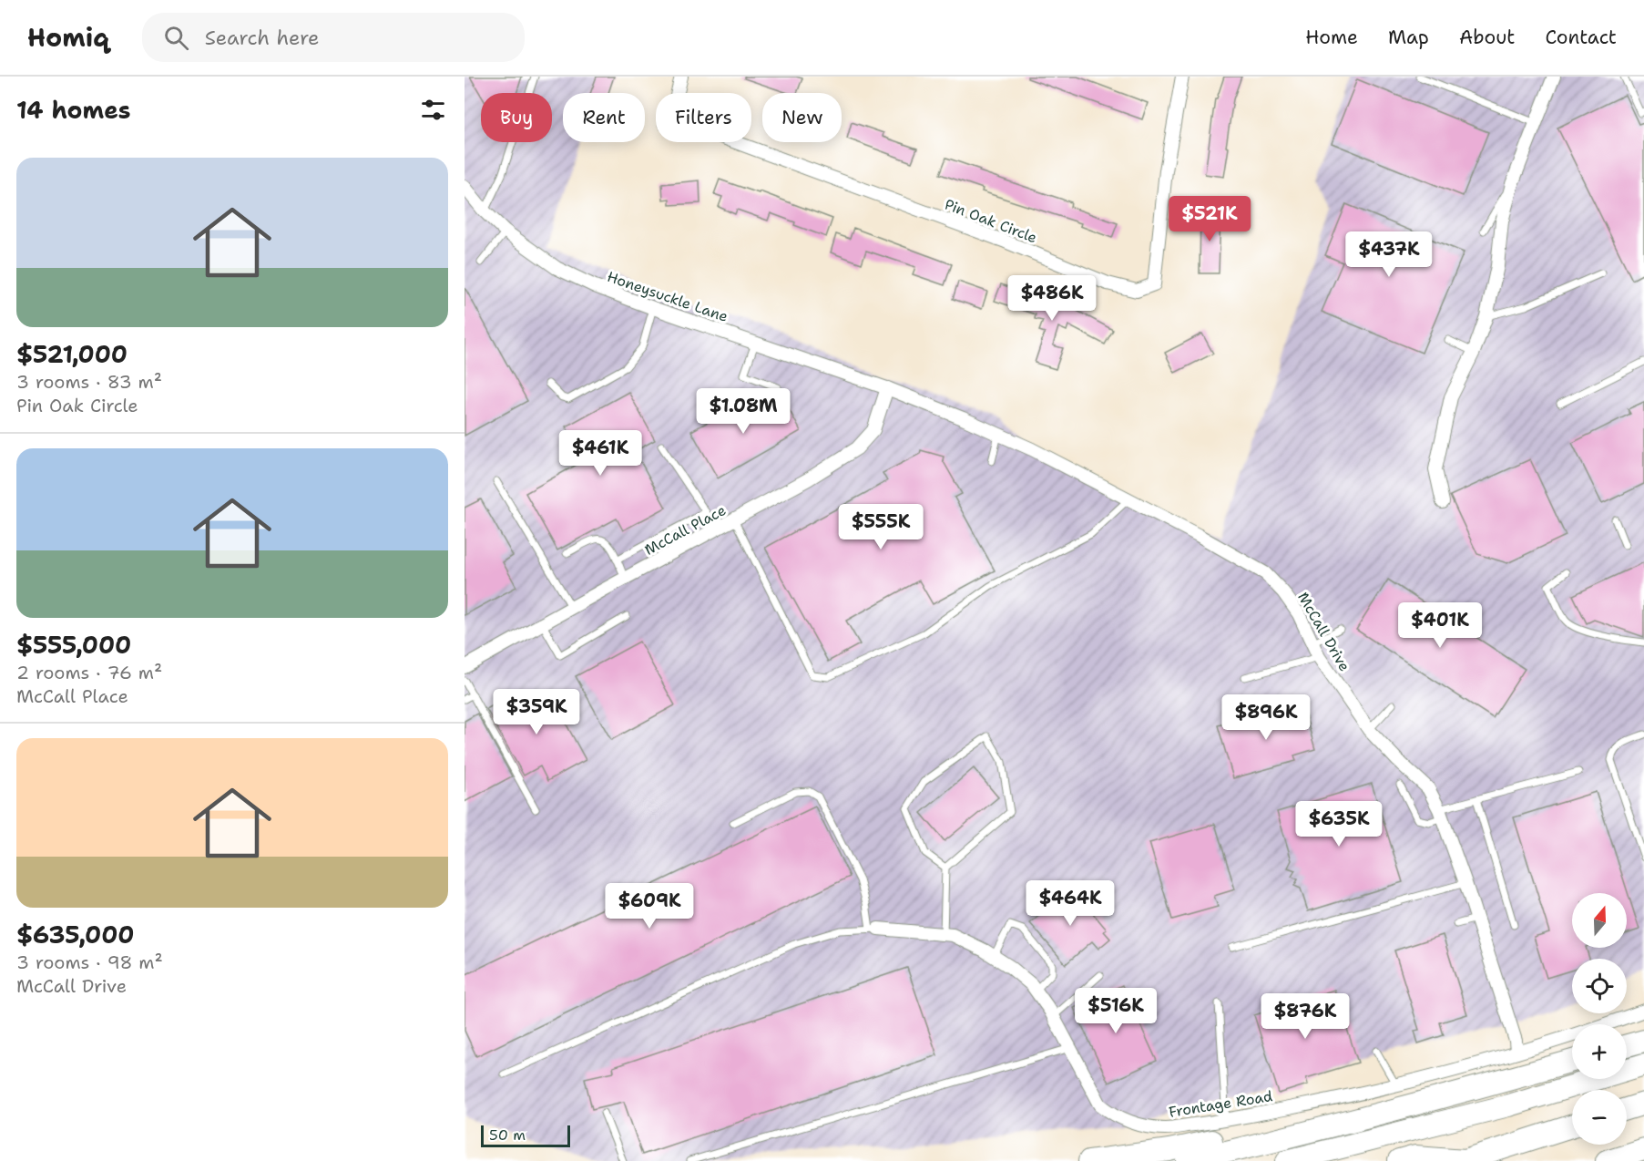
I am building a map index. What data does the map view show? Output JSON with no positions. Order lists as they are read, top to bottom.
{
  "streets": {
    "street": [
      "Pin Oak Circle",
      "Honeysuckle Lane",
      "McCall Place",
      "McCall Drive",
      "Frontage Road"
    ]
  },
  "crossings": [
    ["Honeysuckle Lane", "McCall Place"],
    ["Honeysuckle Lane", "McCall Drive"],
    ["McCall Place", "McCall Drive"],
    ["McCall Drive", "Frontage Road"]
  ],
  "scale_bar": "50 m",
  "north": "top",
  "page": {
    "header": "Homiq",
    "search": "Search here",
    "nav": [
      "Home",
      "Map",
      "About",
      "Contact"
    ],
    "heading": "14 homes",
    "chip": [
      "Buy",
      "Rent",
      "Filters",
      "New"
    ],
    "list": [
      {
        "name": "$521,000",
        "note": "3 rooms · 83 m² · Pin Oak Circle"
      },
      {
        "name": "$555,000",
        "note": "2 rooms · 76 m² · McCall Place"
      },
      {
        "name": "$635,000",
        "note": "3 rooms · 98 m² · McCall Drive"
      }
    ],
    "price": [
      "$521K",
      "$437K",
      "$486K",
      "$1.08M",
      "$461K",
      "$555K",
      "$401K",
      "$359K",
      "$896K",
      "$635K",
      "$464K",
      "$609K",
      "$516K",
      "$876K"
    ],
    "map_buttons": ["+", "−"],
    "scale": "50 m"
  }
}
